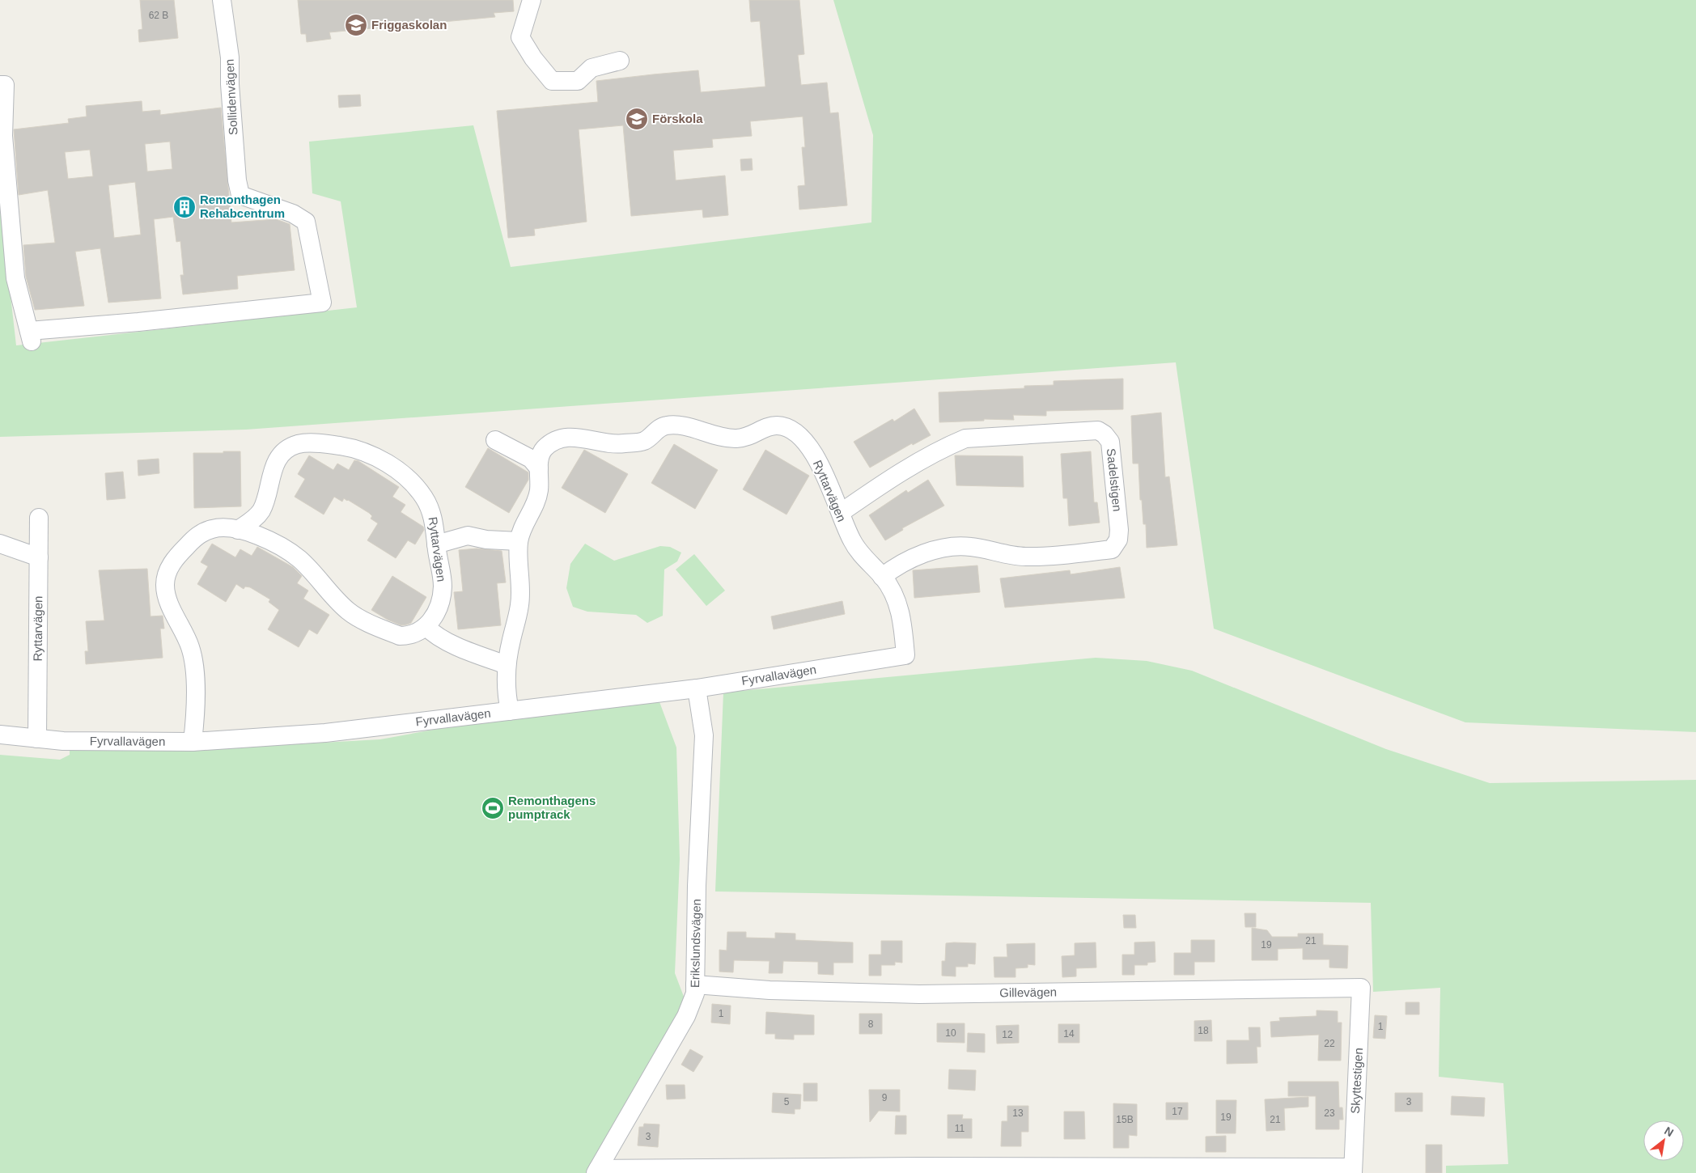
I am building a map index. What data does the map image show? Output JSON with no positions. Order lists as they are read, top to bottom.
{
  "streets": {
    "street": [
      "Sollidenvägen",
      "Sadelstigen",
      "Ryttarvägen",
      "Fyrvallavägen",
      "Erikslundsvägen",
      "Gillevägen",
      "Skyttestigen"
    ]
  },
  "crossings": [
    ["Sadelstigen", "Ryttarvägen"],
    ["Ryttarvägen", "Fyrvallavägen"],
    ["Fyrvallavägen", "Erikslundsvägen"],
    ["Erikslundsvägen", "Gillevägen"],
    ["Gillevägen", "Skyttestigen"]
  ],
  "places": {
    "school or university": ["Friggaskolan", "Förskola"],
    "building": ["Remonthagen Rehabcentrum"],
    "sports": ["Remonthagens pumptrack"]
  },
  "house_numbers": [
    "62 B",
    "21",
    "19",
    "1",
    "8",
    "1",
    "18",
    "10",
    "14",
    "12",
    "22",
    "9",
    "5",
    "3",
    "17",
    "13",
    "23",
    "19",
    "15B",
    "21",
    "11",
    "3"
  ],
  "north": "top right"
}
